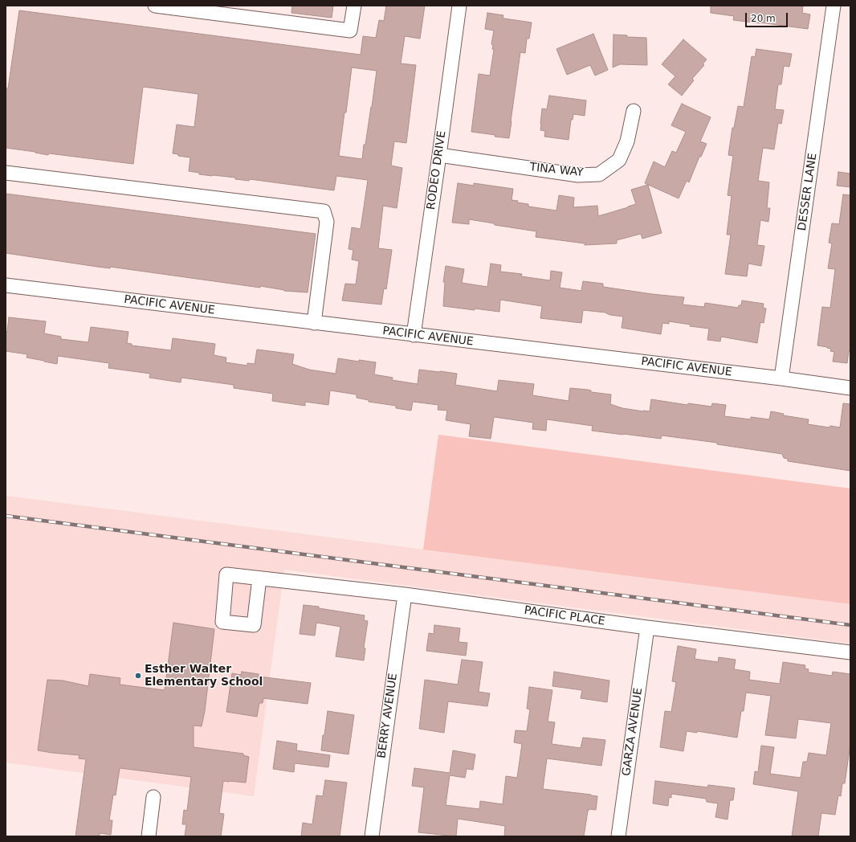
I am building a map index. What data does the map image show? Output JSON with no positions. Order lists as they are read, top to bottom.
{
  "streets": {
    "street": [
      "RODEO DRIVE",
      "TINA WAY",
      "DESSER LANE",
      "PACIFIC AVENUE",
      "PACIFIC PLACE",
      "BERRY AVENUE",
      "GARZA AVENUE"
    ]
  },
  "crossings": [
    ["RODEO DRIVE", "TINA WAY"],
    ["RODEO DRIVE", "PACIFIC AVENUE"],
    ["DESSER LANE", "PACIFIC AVENUE"],
    ["PACIFIC PLACE", "BERRY AVENUE"],
    ["PACIFIC PLACE", "GARZA AVENUE"]
  ],
  "places": ["Esther Walter Elementary School"],
  "scale_bar": "20 m"
}
